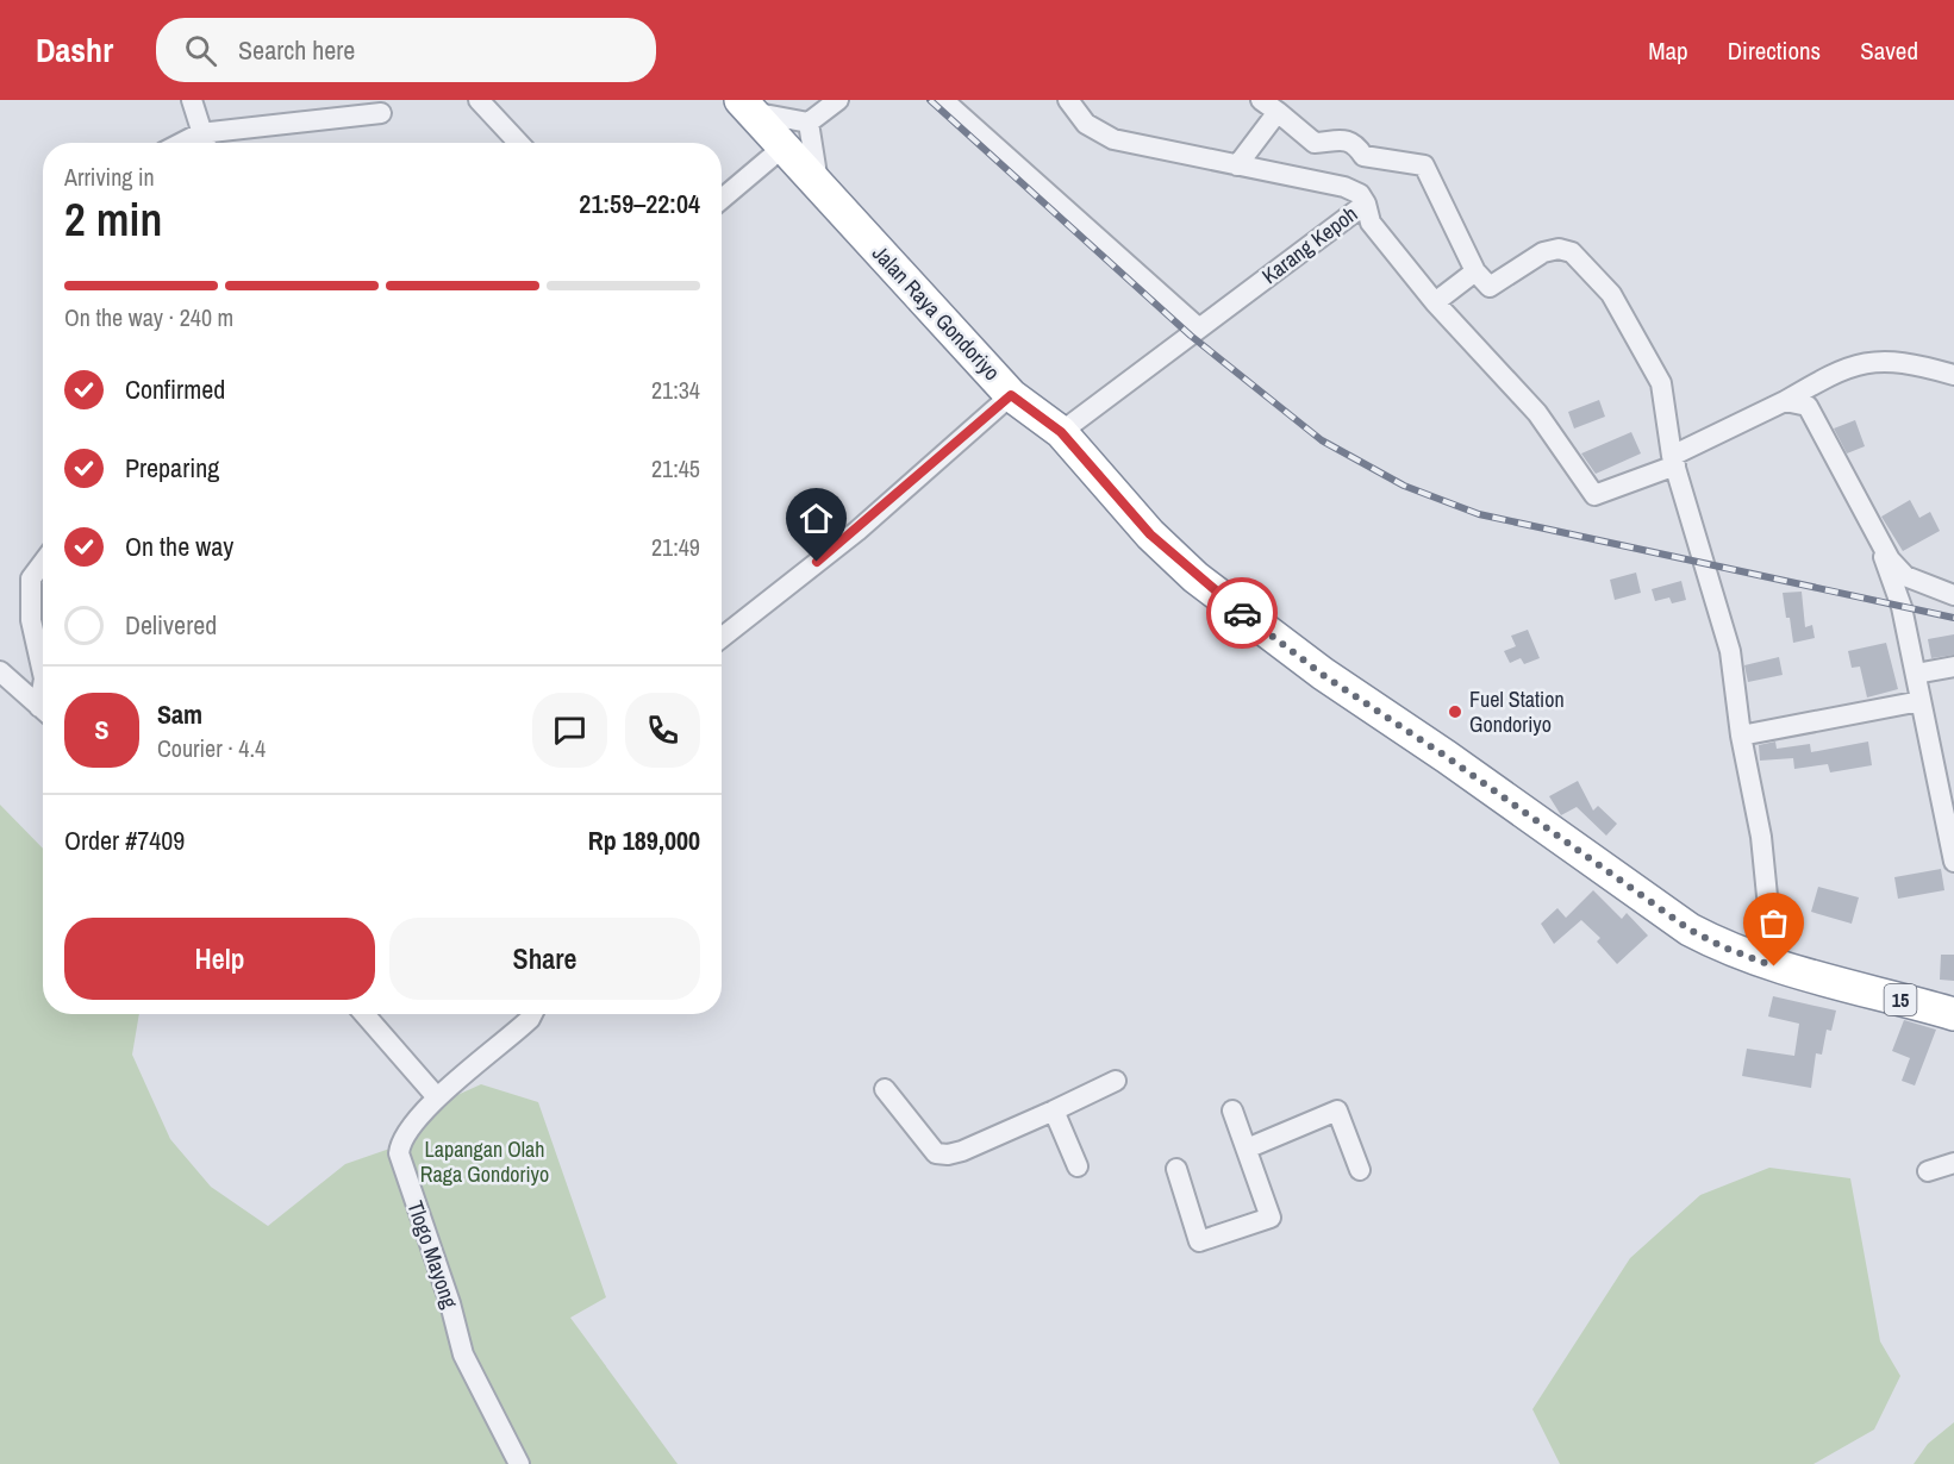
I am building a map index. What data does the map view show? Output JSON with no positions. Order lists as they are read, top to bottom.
{
  "streets": {
    "highway": ["Jalan Raya Gondoriyo", "15"],
    "street": ["Karang Kepoh", "Tlogo Mayong"]
  },
  "crossings": [
    ["Karang Kepoh", "Jalan Raya Gondoriyo"]
  ],
  "parks": ["Lapangan Olah Raga Gondoriyo"],
  "places": ["Fuel Station Gondoriyo"],
  "page": {
    "header": "Dashr",
    "search": "Search here",
    "nav": ["Map", "Directions", "Saved"],
    "heading": ["2 min", "Arriving in", "21:59–22:04"],
    "panel": [
      "Sam",
      "Courier · 4.4",
      "Order #7409",
      "Rp 189,000"
    ],
    "bar": "On the way · 240 m",
    "list": [
      ["Confirmed", "21:34"],
      ["Preparing", "21:45"],
      ["On the way", "21:49"],
      "Delivered"
    ],
    "round": "S",
    "buttons": ["Help", "Share"]
  }
}
